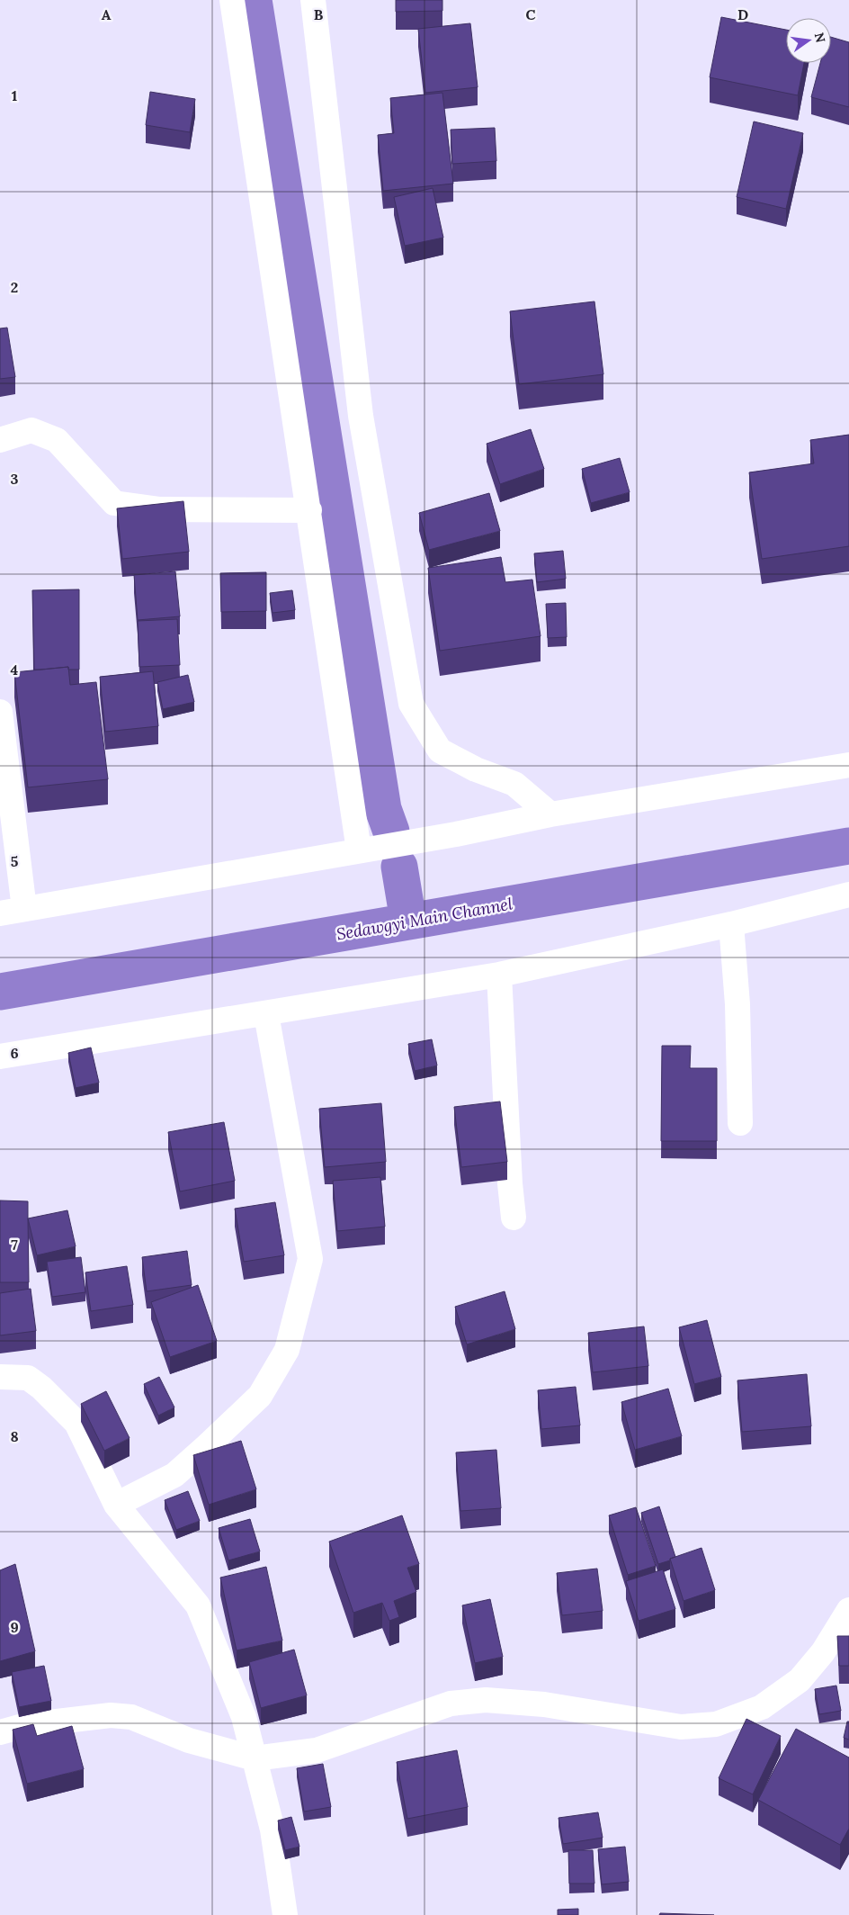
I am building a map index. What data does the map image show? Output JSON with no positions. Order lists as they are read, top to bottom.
{
  "water": ["Sedawgyi Main Channel"],
  "north": "right",
  "grid": {
    "columns": [
      "A",
      "B",
      "C",
      "D"
    ],
    "rows": [
      "1",
      "2",
      "3",
      "4",
      "5",
      "6",
      "7",
      "8",
      "9"
    ]
  }
}
